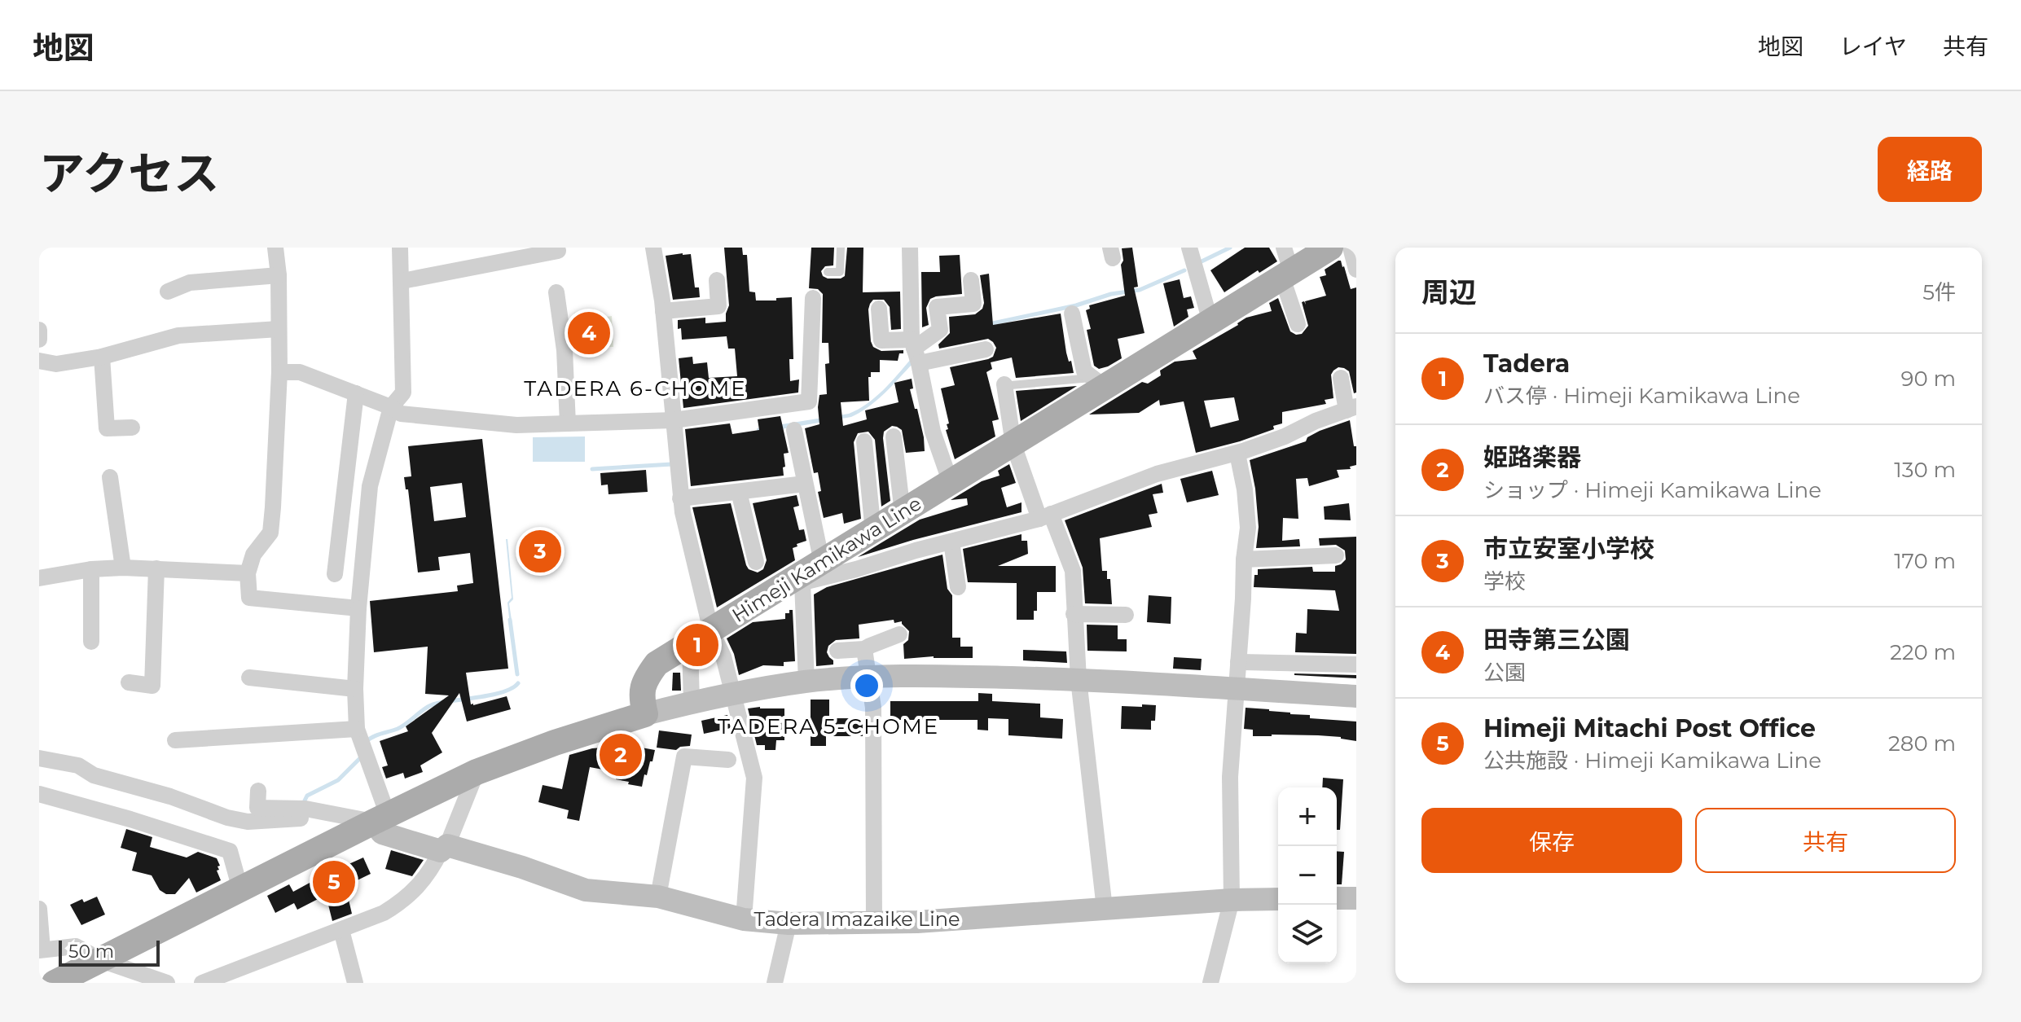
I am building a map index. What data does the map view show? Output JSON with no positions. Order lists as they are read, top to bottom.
{
  "streets": {
    "main road": ["Himeji Kamikawa Line", "Tadera Imazaike Line"]
  },
  "districts": ["TADERA 6-CHOME", "TADERA 5-CHOME"],
  "scale_bar": "50 m",
  "page": {
    "header": "地図",
    "nav": ["地図", "レイヤ", "共有"],
    "title": "アクセス",
    "buttons": [
      "経路",
      ["保存", "共有"]
    ],
    "heading": ["周辺", "5件"],
    "pins": [
      "4",
      "3",
      "1",
      "2",
      "5"
    ],
    "list": [
      {
        "mark": "1",
        "name": "Tadera",
        "note": "バス停 · Himeji Kamikawa Line",
        "value": "90 m"
      },
      {
        "mark": "2",
        "name": "姫路楽器",
        "note": "ショップ · Himeji Kamikawa Line",
        "value": "130 m"
      },
      {
        "mark": "3",
        "name": "市立安室小学校",
        "note": "学校",
        "value": "170 m"
      },
      {
        "mark": "4",
        "name": "田寺第三公園",
        "note": "公園",
        "value": "220 m"
      },
      {
        "mark": "5",
        "name": "Himeji Mitachi Post Office",
        "note": "公共施設 · Himeji Kamikawa Line",
        "value": "280 m"
      }
    ],
    "map_buttons": ["+", "−"],
    "scale": "50 m"
  }
}
